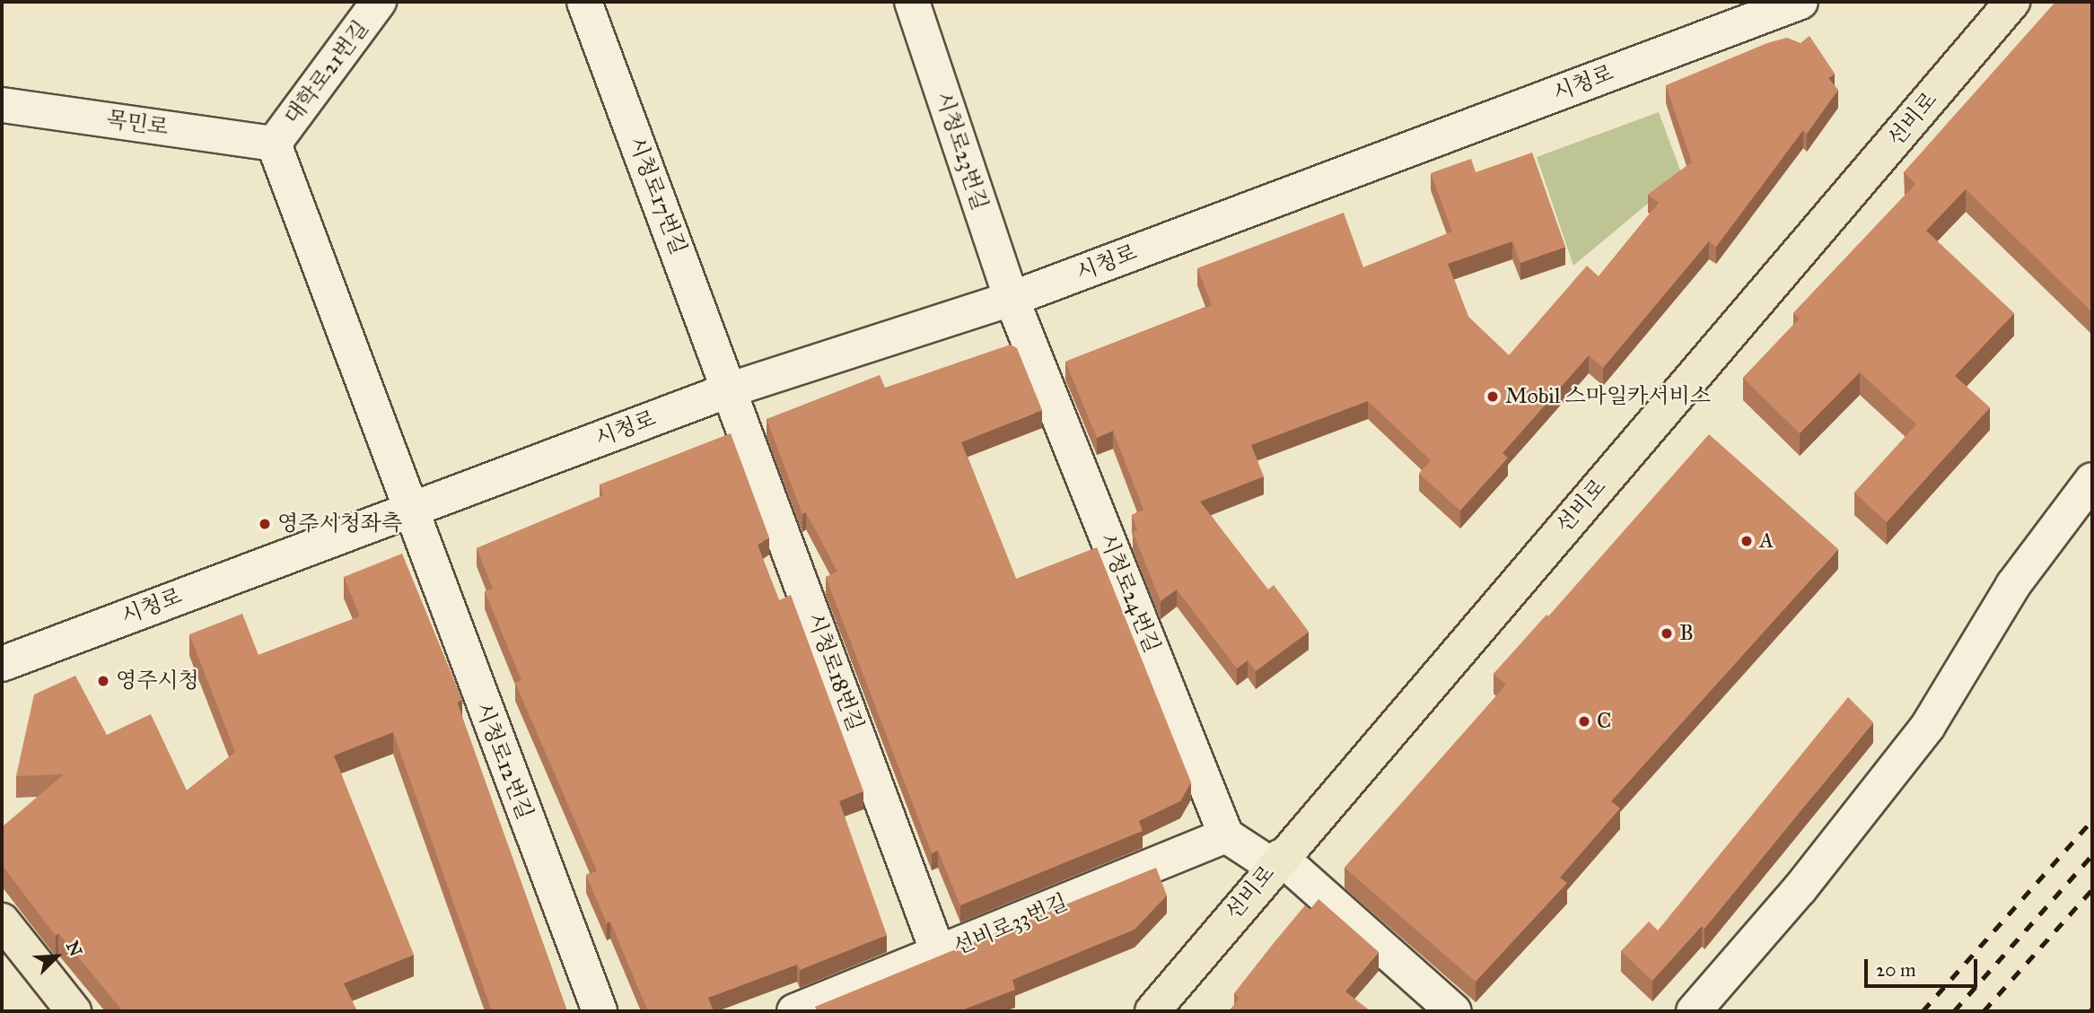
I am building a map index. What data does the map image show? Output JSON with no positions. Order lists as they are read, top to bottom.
{
  "streets": {
    "main road": ["선비로"],
    "street": [
      "대학로21번길",
      "시청로",
      "목민로",
      "시청로23번길",
      "시청로17번길",
      "시청로24번길",
      "시청로18번길",
      "시청로12번길",
      "선비로33번길"
    ]
  },
  "crossings": [
    ["대학로21번길", "목민로"],
    ["시청로", "시청로23번길"],
    ["시청로", "시청로17번길"],
    ["시청로", "시청로24번길"],
    ["시청로", "시청로18번길"],
    ["시청로", "시청로12번길"],
    ["시청로23번길", "시청로24번길"],
    ["시청로17번길", "시청로18번길"],
    ["시청로24번길", "선비로33번길"],
    ["시청로18번길", "선비로33번길"]
  ],
  "places": [
    "Mobil 스마일카서비스",
    "영주시청좌측",
    "A",
    "B",
    "영주시청",
    "C"
  ],
  "scale_bar": "20 m",
  "north": "top right"
}
